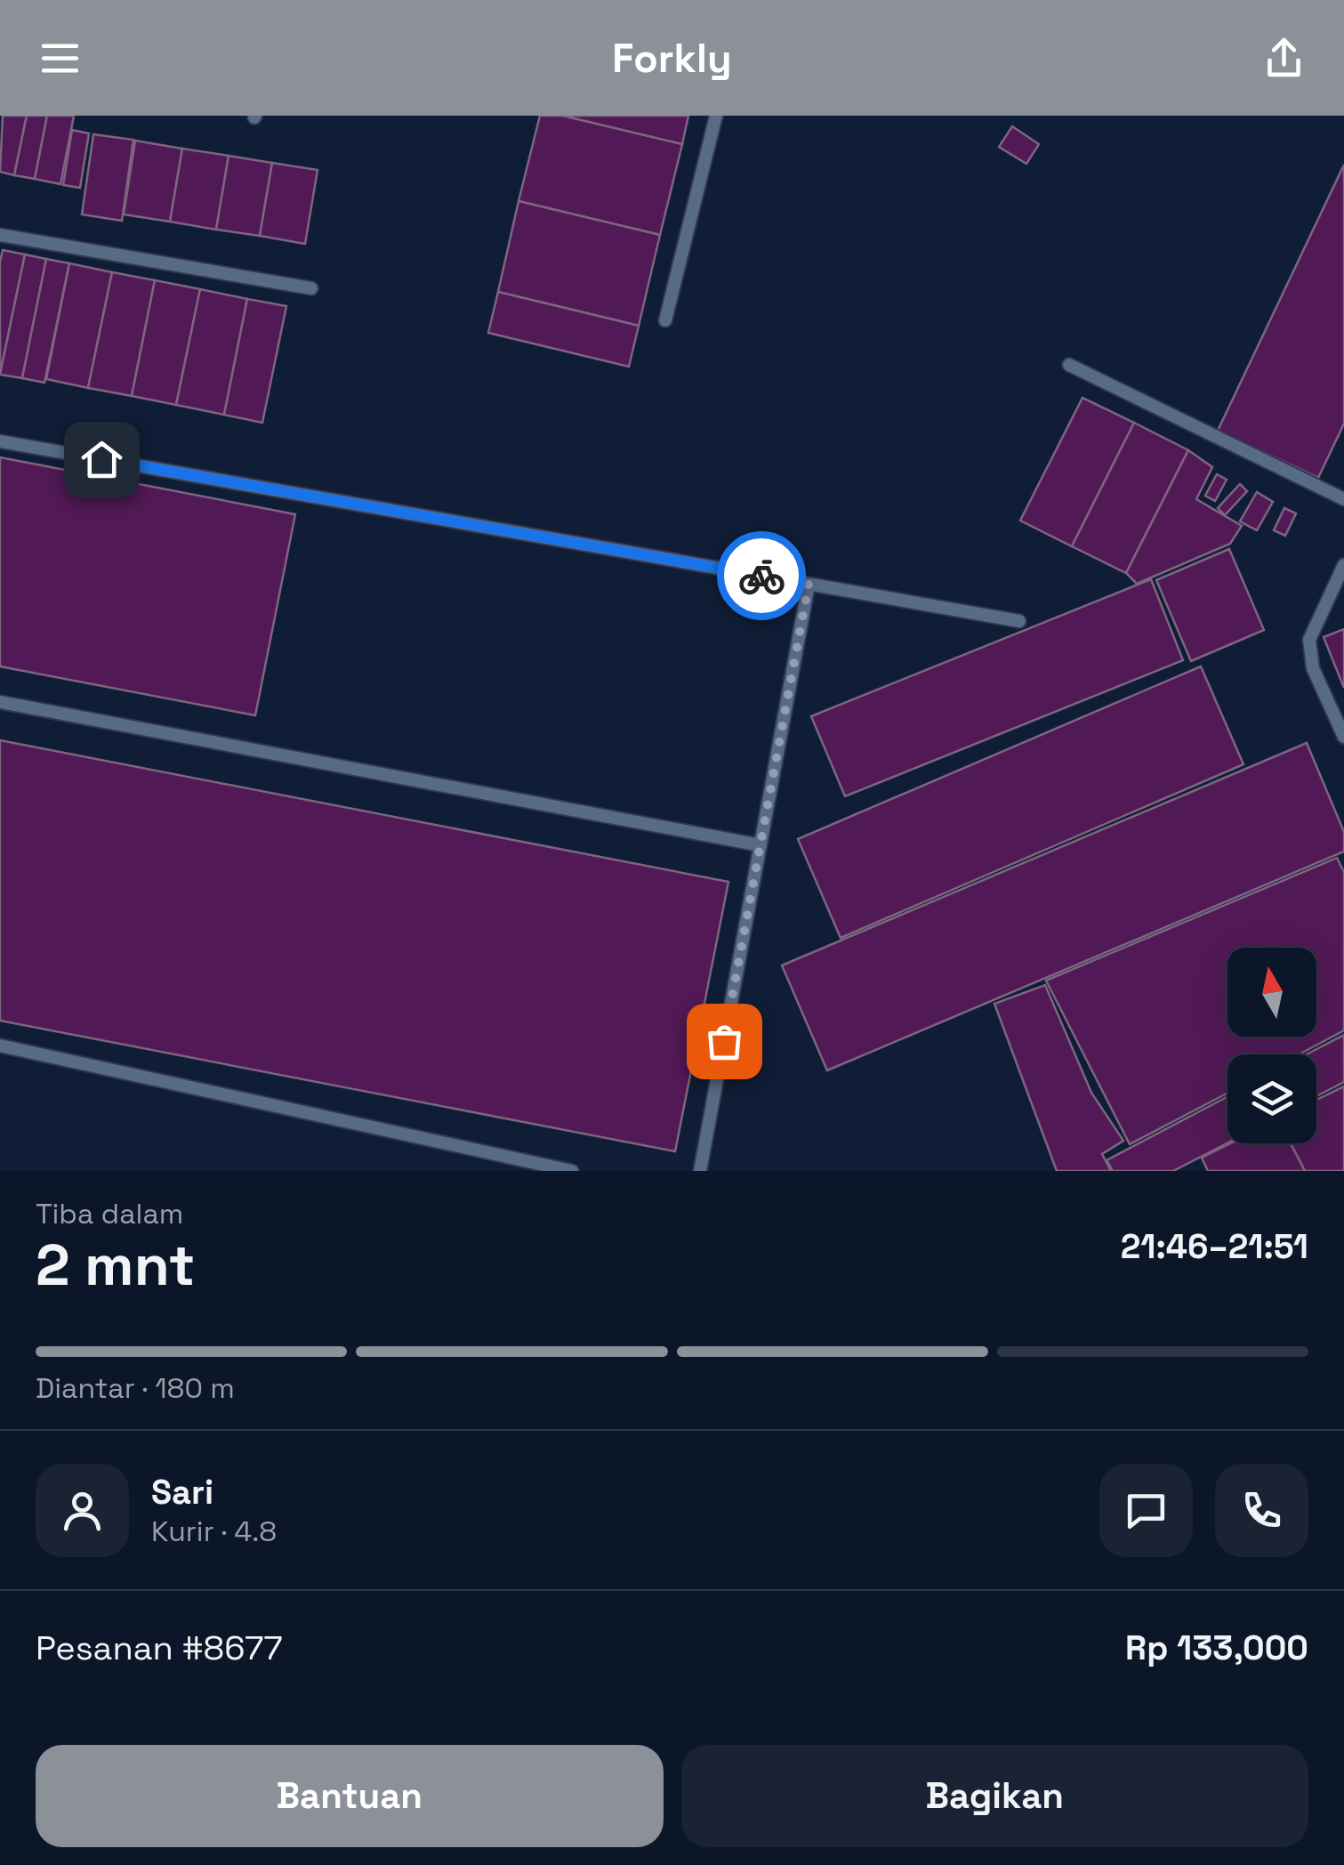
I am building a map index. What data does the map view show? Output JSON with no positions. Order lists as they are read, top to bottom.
{
  "north": "top",
  "page": {
    "header": "Forkly",
    "heading": ["2 mnt", "Tiba dalam", "21:46–21:51"],
    "panel": [
      "Sari",
      "Kurir · 4.8",
      "Pesanan #8677",
      "Rp 133,000"
    ],
    "bar": "Diantar · 180 m",
    "buttons": ["Bantuan", "Bagikan"]
  }
}
